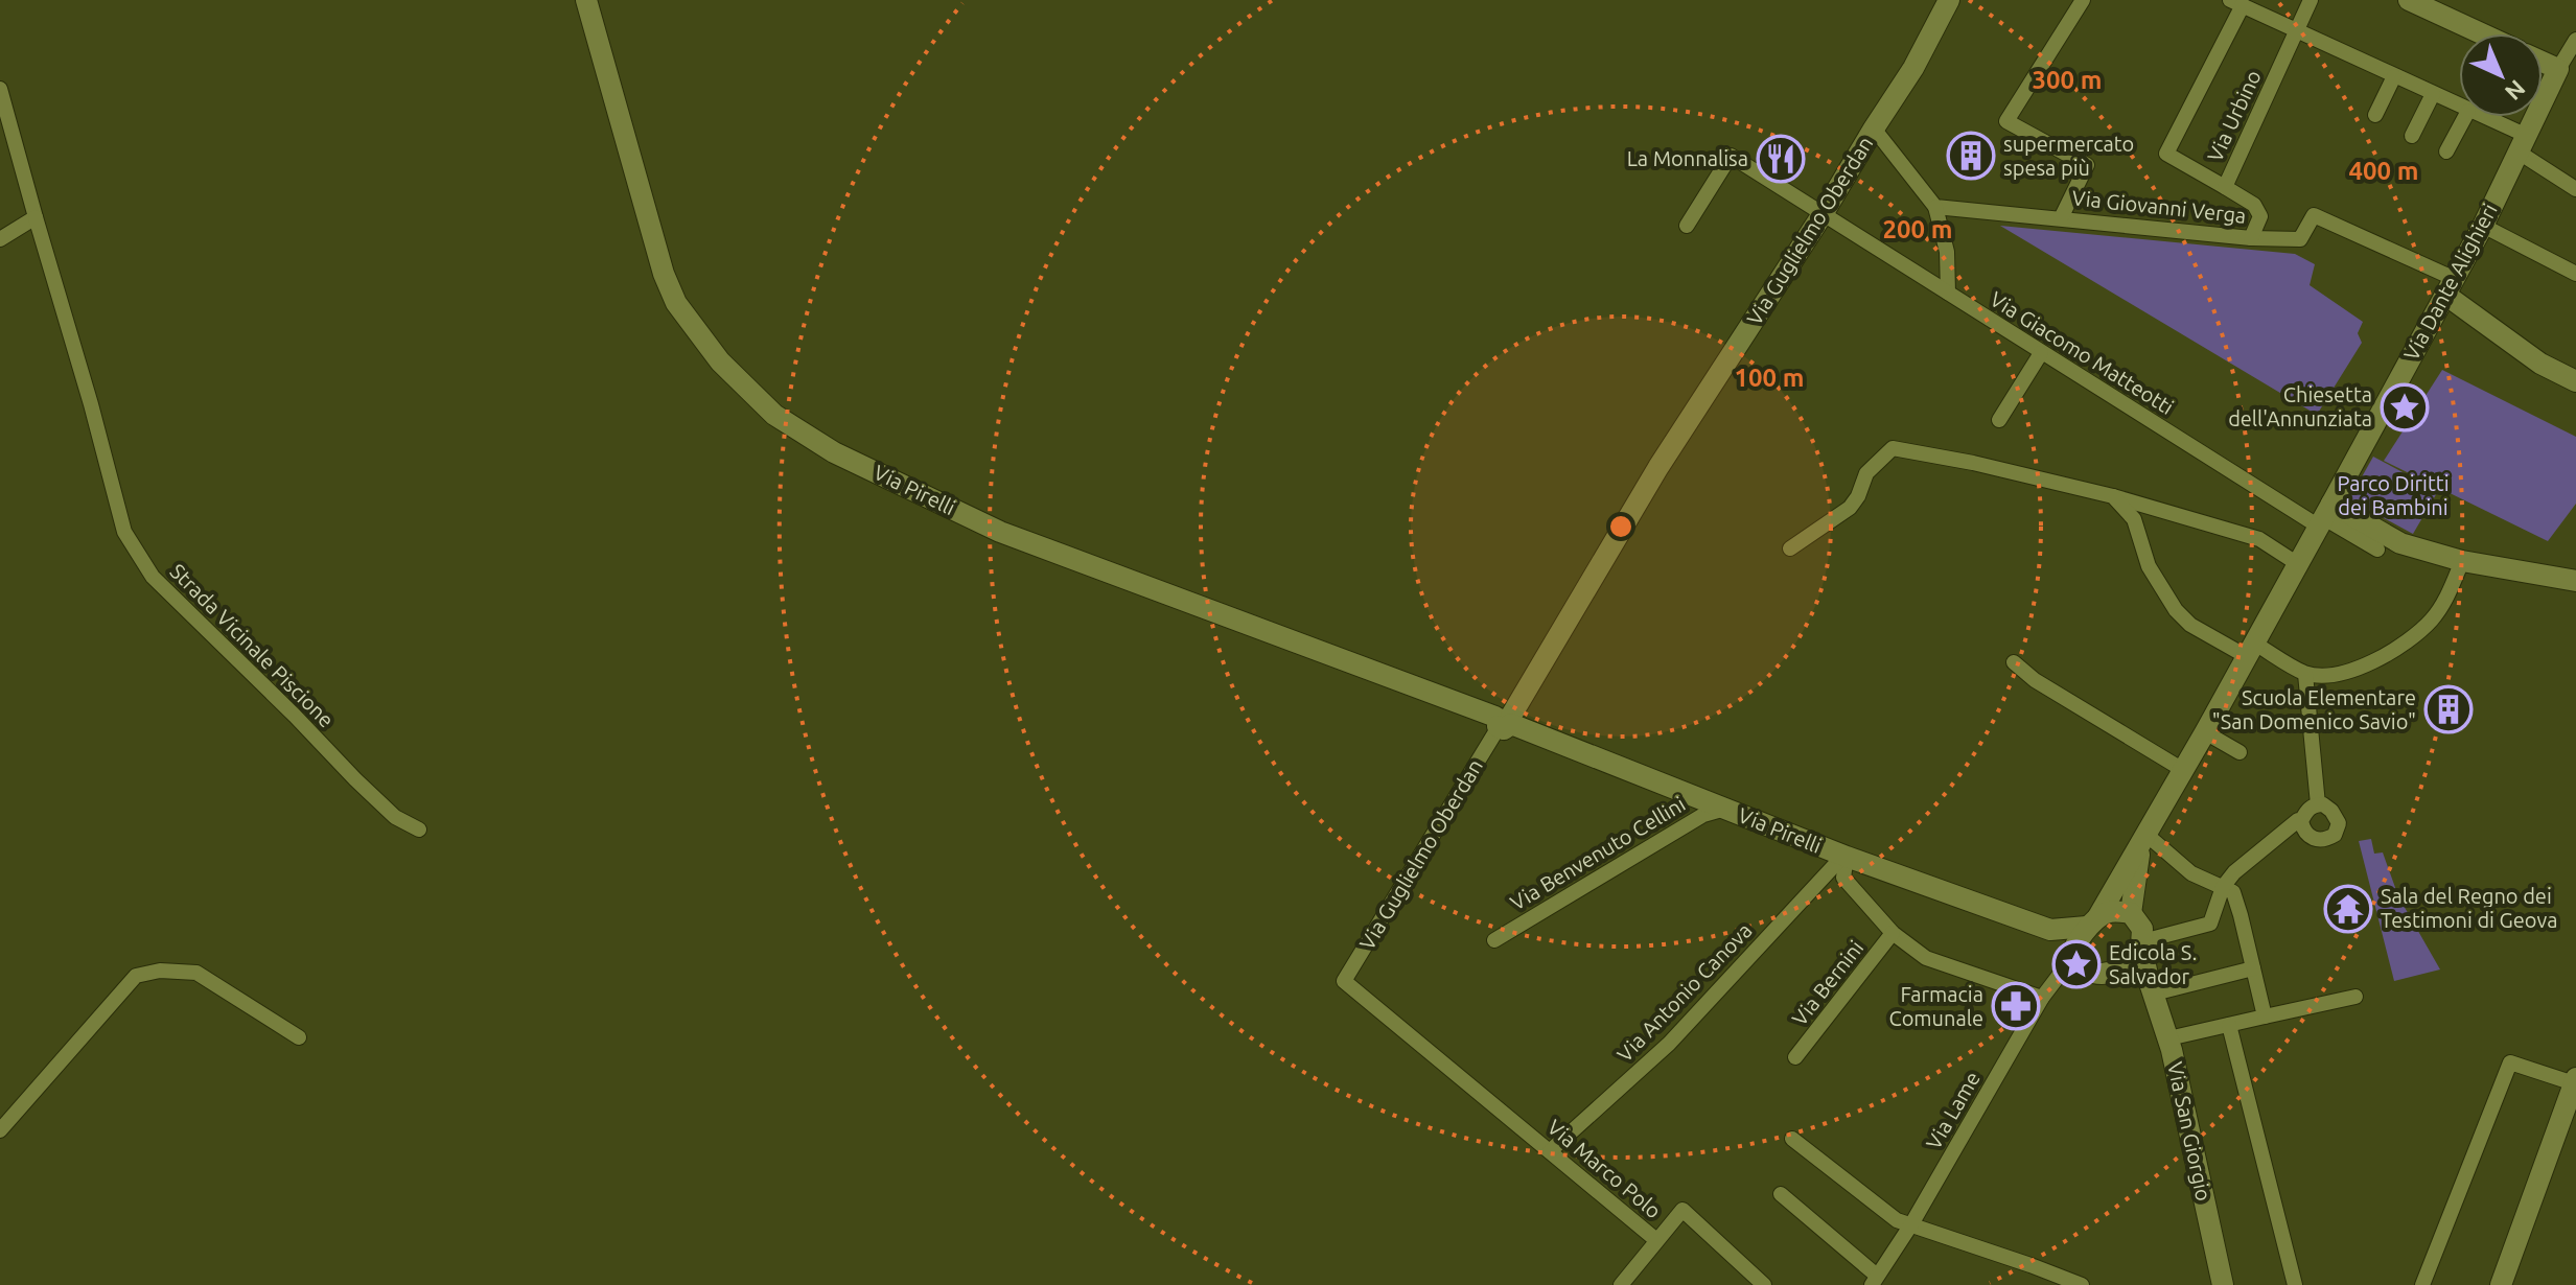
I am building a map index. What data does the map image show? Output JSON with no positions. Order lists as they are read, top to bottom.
{
  "streets": {
    "street": [
      "Via Urbino",
      "Via Giovanni Verga",
      "Via Guglielmo Oberdan",
      "Via Dante Alighieri",
      "Via Giacomo Matteotti",
      "Via Pirelli",
      "Strada Vicinale Piscione",
      "Via Benvenuto Cellini",
      "Via Bernini",
      "Via Antonio Canova",
      "Via Lame",
      "Via San Giorgio",
      "Via Marco Polo"
    ]
  },
  "crossings": [
    ["Via Urbino", "Via Giovanni Verga"],
    ["Via Giovanni Verga", "Via Dante Alighieri"],
    ["Via Guglielmo Oberdan", "Via Giacomo Matteotti"],
    ["Via Guglielmo Oberdan", "Via Pirelli"],
    ["Via Guglielmo Oberdan", "Via Marco Polo"],
    ["Via Dante Alighieri", "Via Giacomo Matteotti"],
    ["Via Dante Alighieri", "Via Pirelli"],
    ["Via Dante Alighieri", "Via Lame"],
    ["Via Dante Alighieri", "Via San Giorgio"],
    ["Via Pirelli", "Via Benvenuto Cellini"],
    ["Via Pirelli", "Via Antonio Canova"],
    ["Via Pirelli", "Via Lame"],
    ["Via Pirelli", "Via San Giorgio"],
    ["Via Antonio Canova", "Via Marco Polo"],
    ["Via Lame", "Via San Giorgio"]
  ],
  "parks": ["Parco Diritti dei Bambini"],
  "places": {
    "building": ["supermercato spesa più", "Scuola Elementare \"San Domenico Savio\""],
    "restaurant": ["La Monnalisa"],
    "place": ["Chiesetta dell'Annunziata", "Edicola S. Salvador"],
    "temple": ["Sala del Regno dei Testimoni di Geova"],
    "pharmacy": ["Farmacia Comunale"]
  },
  "north": "bottom right",
  "rings": [
    "300 m",
    "400 m",
    "200 m",
    "100 m"
  ]
}
